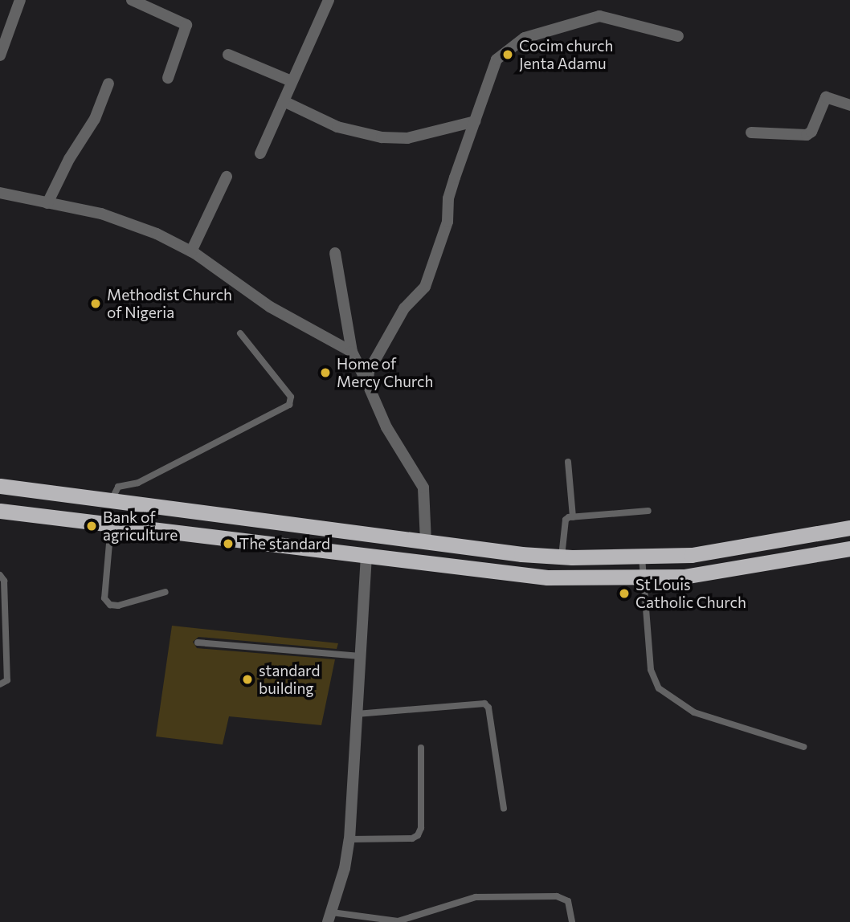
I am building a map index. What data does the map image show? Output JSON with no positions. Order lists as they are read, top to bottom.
{
  "places": [
    "Cocim church Jenta Adamu",
    "Methodist Church of Nigeria",
    "Home of Mercy Church",
    "Bank of agriculture",
    "The standard",
    "St Louis Catholic Church",
    "standard building"
  ]
}
